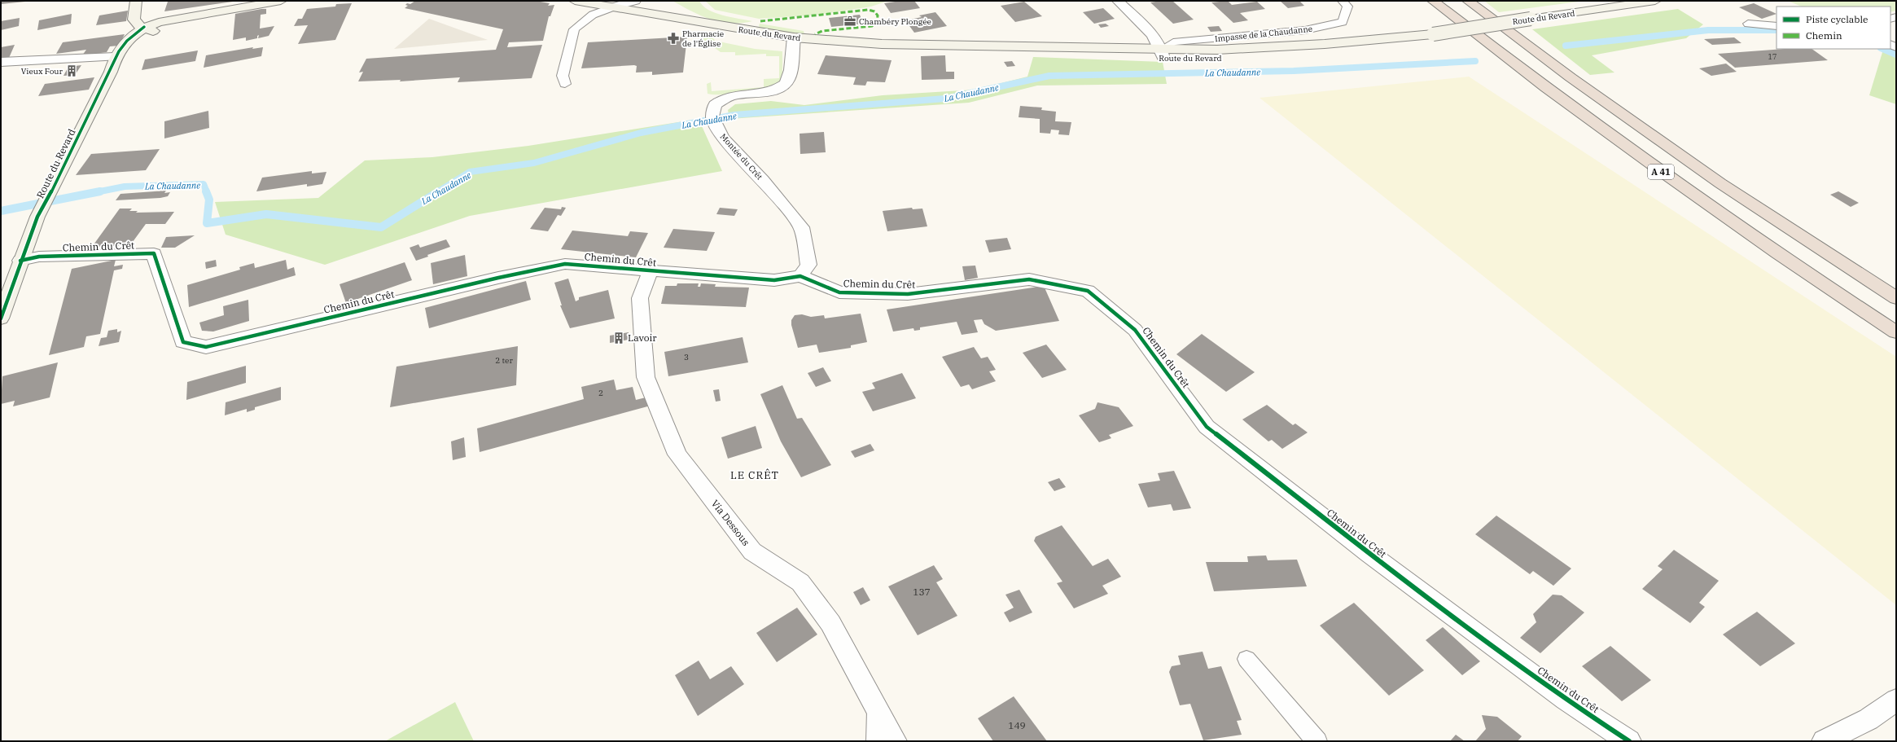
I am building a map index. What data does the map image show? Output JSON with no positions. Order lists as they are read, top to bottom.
{
  "streets": {
    "highway": ["A 41"],
    "main road": ["Route du Revard"],
    "street": ["Montée du Crêt", "Chemin du Crêt", "Via Dessous"],
    "lane": ["Impasse de la Chaudanne"]
  },
  "crossings": [
    ["Route du Revard", "Impasse de la Chaudanne"],
    ["Route du Revard", "Montée du Crêt"],
    ["Route du Revard", "Chemin du Crêt"],
    ["Montée du Crêt", "Chemin du Crêt"],
    ["Chemin du Crêt", "Via Dessous"]
  ],
  "districts": ["LE CRÊT"],
  "water": ["La Chaudanne"],
  "places": {
    "office": ["Chambéry Plongée"],
    "pharmacy": ["Pharmacie de l'Église"],
    "building": ["Vieux Four", "Lavoir"]
  },
  "house_numbers": [
    "17",
    "3",
    "2 ter",
    "2",
    "137",
    "149"
  ],
  "legend": ["Piste cyclable", "Chemin"]
}
